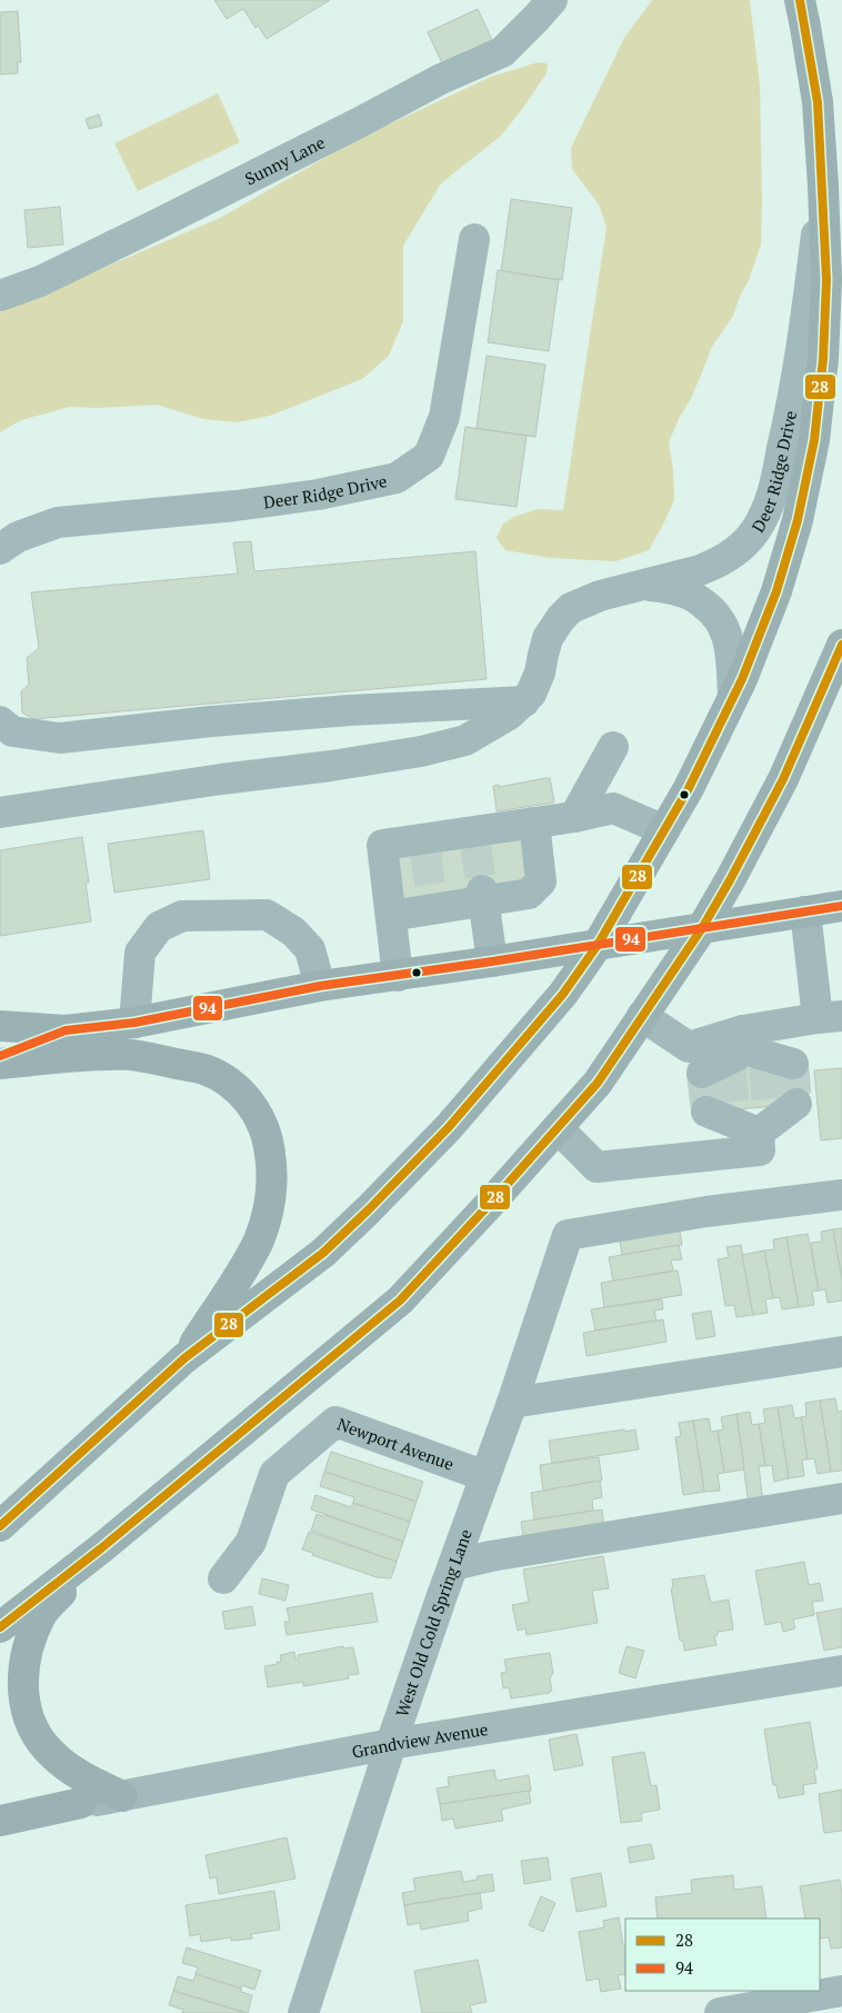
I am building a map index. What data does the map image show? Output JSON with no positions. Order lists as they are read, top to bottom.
{
  "streets": {
    "street": [
      "Sunny Lane",
      "Deer Ridge Drive",
      "Newport Avenue",
      "West Old Cold Spring Lane",
      "Grandview Avenue"
    ]
  },
  "crossings": [
    ["Newport Avenue", "West Old Cold Spring Lane"],
    ["West Old Cold Spring Lane", "Grandview Avenue"]
  ],
  "lines": ["transit line 28", "transit line 94"],
  "legend": ["28", "94"]
}
